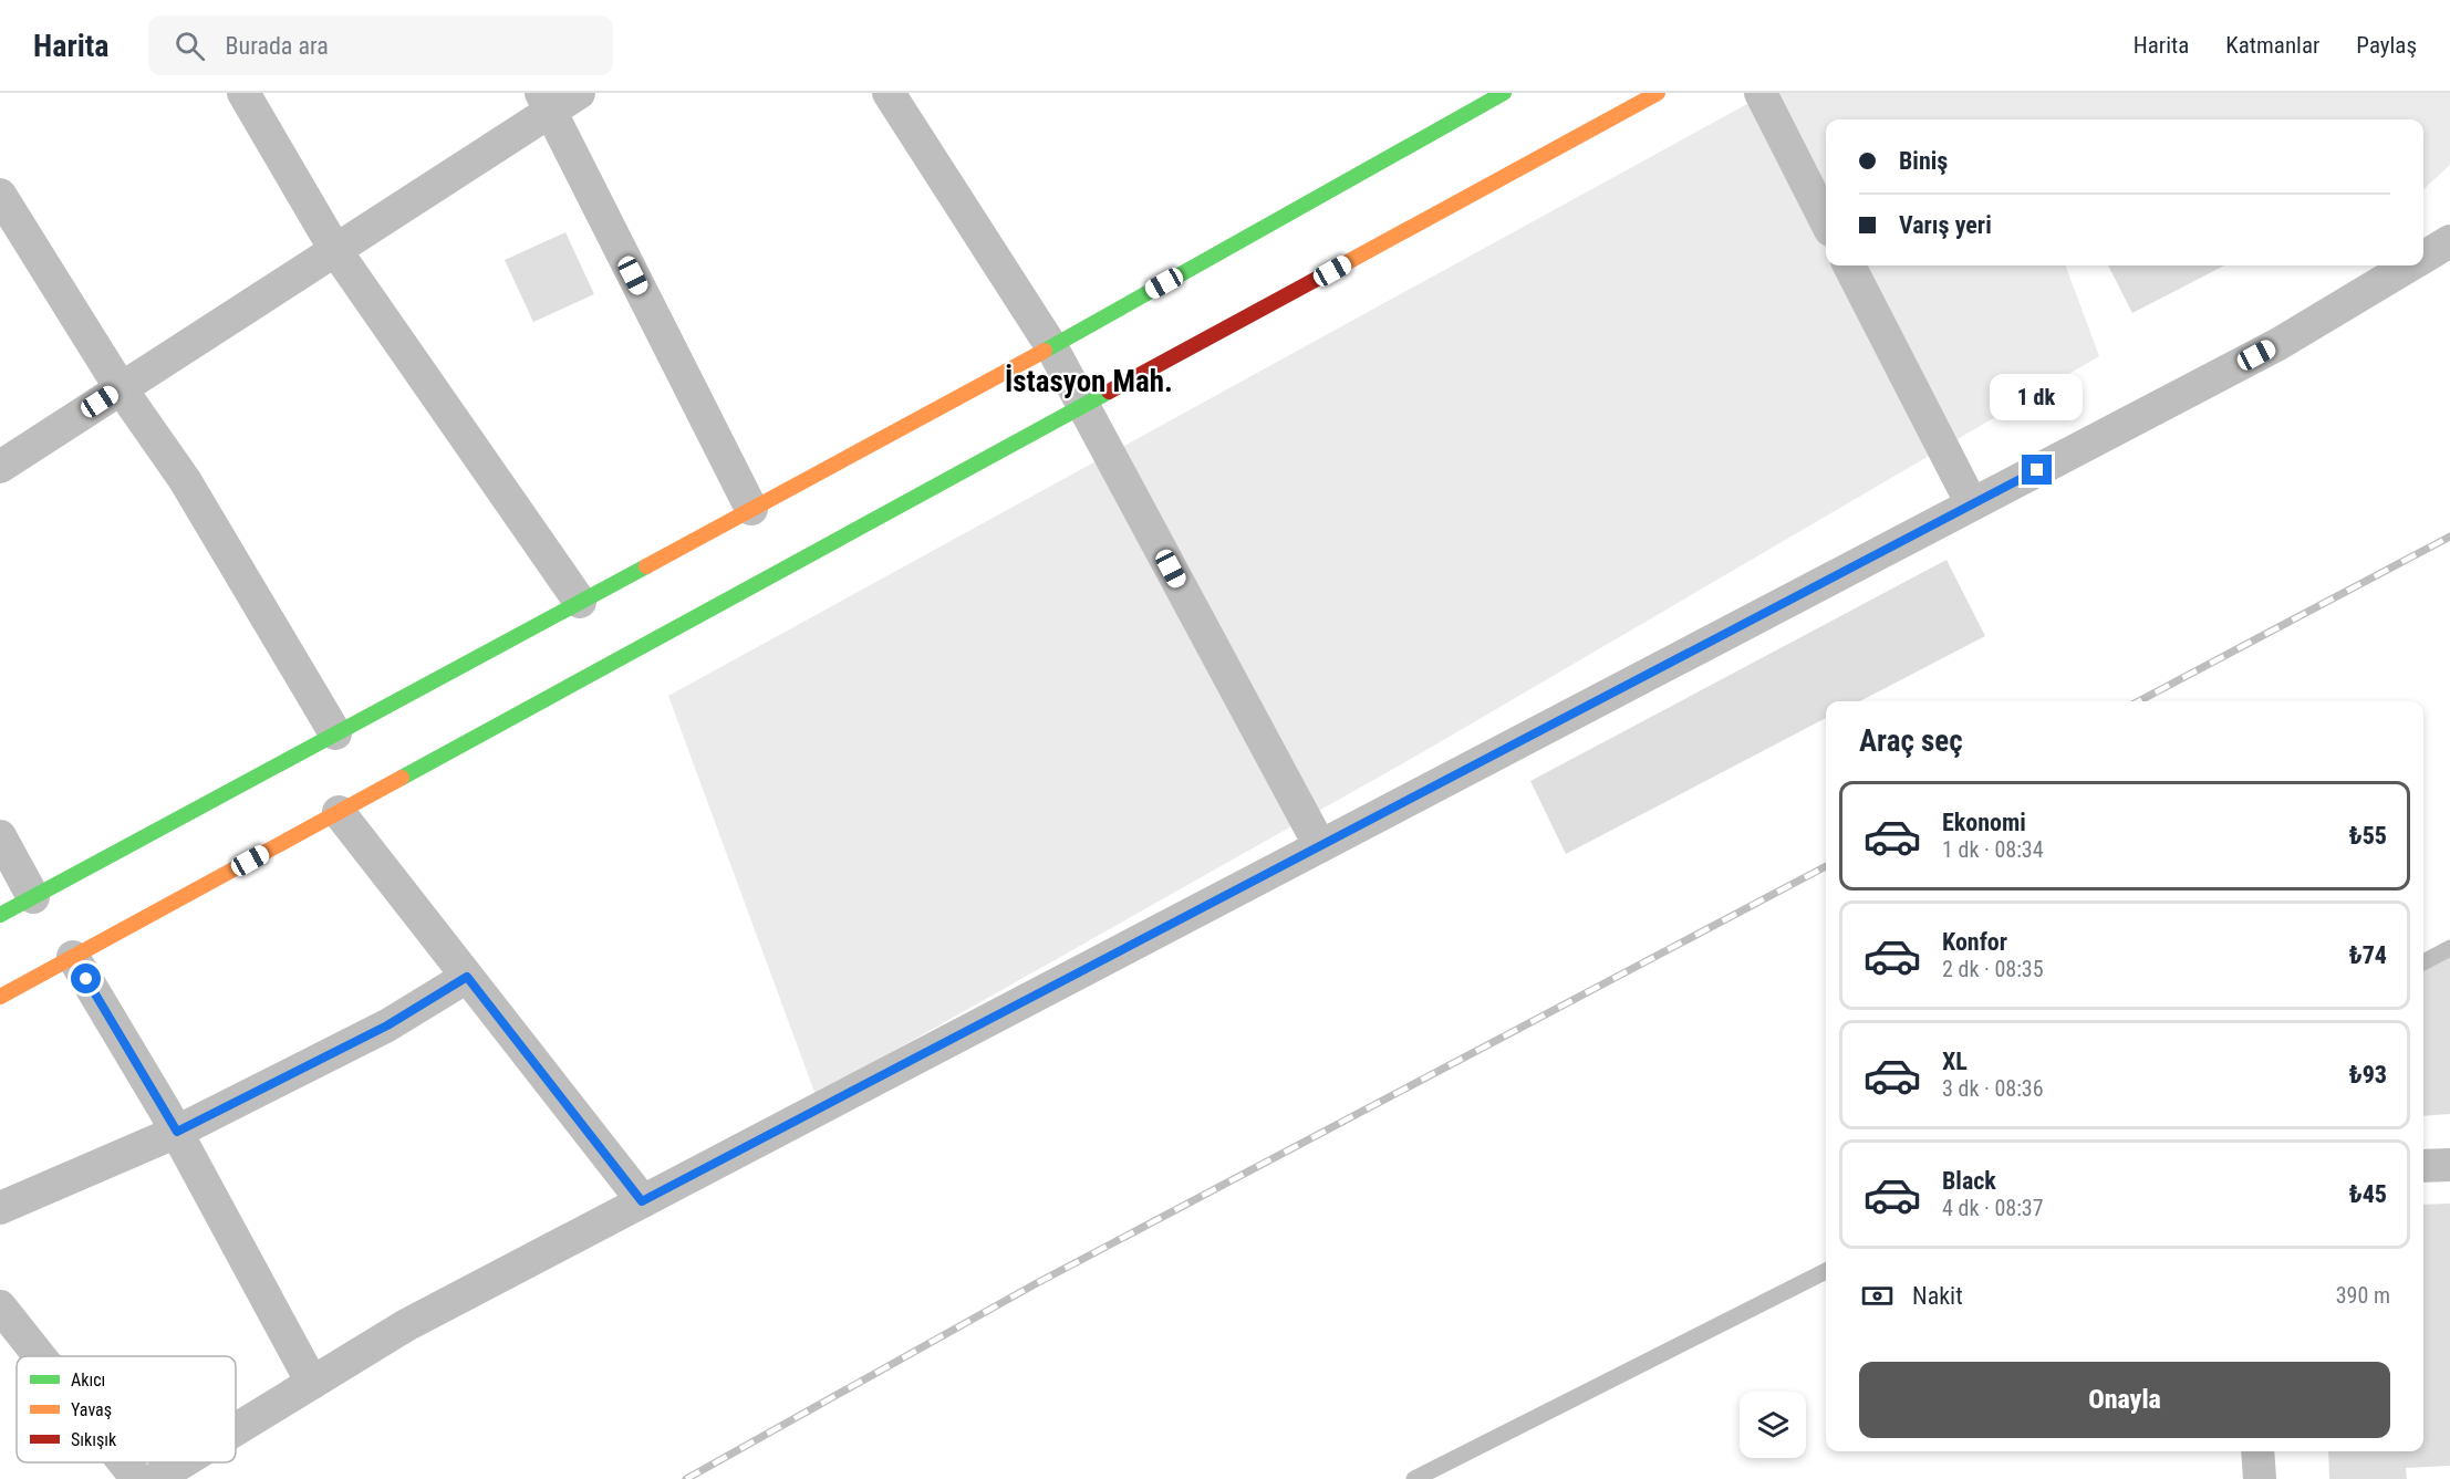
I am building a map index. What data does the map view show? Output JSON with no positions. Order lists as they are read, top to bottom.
{
  "districts": ["İstasyon Mah."],
  "legend": ["Akıcı", "Yavaş", "Sıkışık"],
  "page": {
    "header": "Harita",
    "search": "Burada ara",
    "nav": ["Harita", "Katmanlar", "Paylaş"],
    "banner": ["Biniş", "Varış yeri"],
    "bubble": "1 dk",
    "heading": "Araç seç",
    "list": [
      {
        "name": "Ekonomi",
        "note": "1 dk · 08:34",
        "value": "₺55"
      },
      {
        "name": "Konfor",
        "note": "2 dk · 08:35",
        "value": "₺74"
      },
      {
        "name": "XL",
        "note": "3 dk · 08:36",
        "value": "₺93"
      },
      {
        "name": "Black",
        "note": "4 dk · 08:37",
        "value": "₺45"
      }
    ],
    "pay": ["Nakit", "390 m"],
    "buttons": "Onayla"
  }
}
